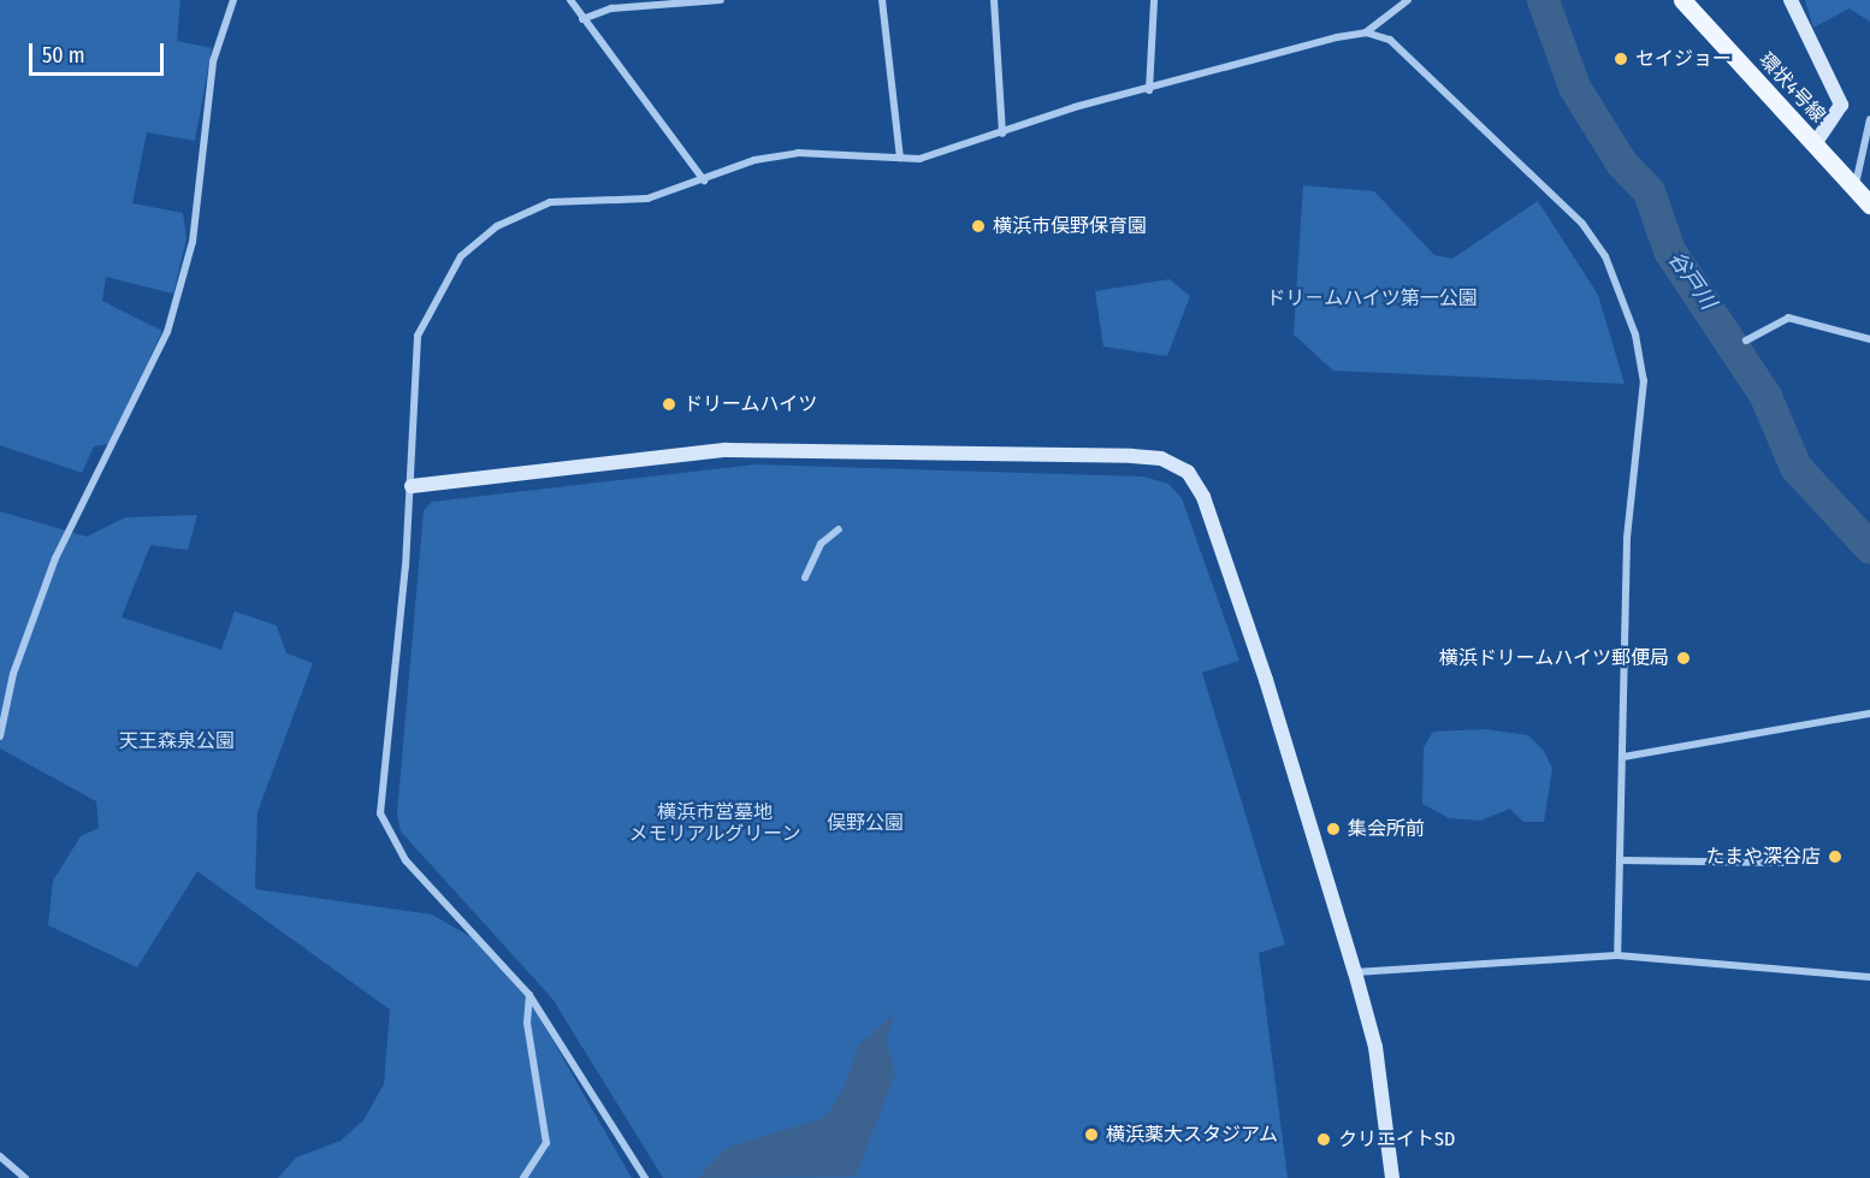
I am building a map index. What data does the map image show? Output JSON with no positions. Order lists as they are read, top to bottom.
{
  "streets": {
    "main road": ["環状4号線"]
  },
  "water": ["谷戸川"],
  "parks": [
    "ドリ－ムハイツ第一公園",
    "天王森泉公園",
    "横浜市営墓地 メモリアルグリーン",
    "俣野公園"
  ],
  "places": [
    "セイジョー",
    "横浜市俣野保育園",
    "ドリームハイツ",
    "横浜ドリームハイツ郵便局",
    "集会所前",
    "たまや深谷店",
    "横浜薬大スタジアム",
    "クリエイトSD"
  ],
  "scale_bar": "50 m"
}
